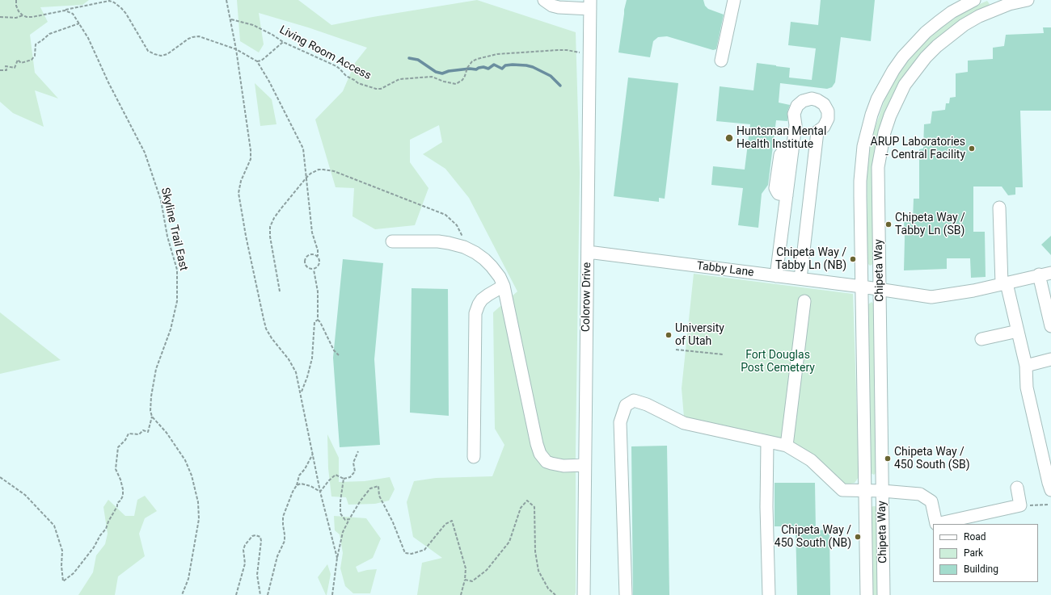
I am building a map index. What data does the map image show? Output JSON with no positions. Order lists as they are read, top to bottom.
{
  "streets": {
    "street": ["Tabby Lane", "Chipeta Way", "Colorow Drive"],
    "path": ["Living Room Access", "Skyline Trail East"]
  },
  "crossings": [
    ["Living Room Access", "Colorow Drive"],
    ["Tabby Lane", "Chipeta Way"],
    ["Tabby Lane", "Colorow Drive"]
  ],
  "parks": ["Fort Douglas Post Cemetery"],
  "places": [
    "Huntsman Mental Health Institute",
    "ARUP Laboratories - Central Facility",
    "Chipeta Way / Tabby Ln (SB)",
    "Chipeta Way / Tabby Ln (NB)",
    "University of Utah",
    "Chipeta Way / 450 South (SB)",
    "Chipeta Way / 450 South (NB)"
  ],
  "legend": ["Road", "Park", "Building"]
}
